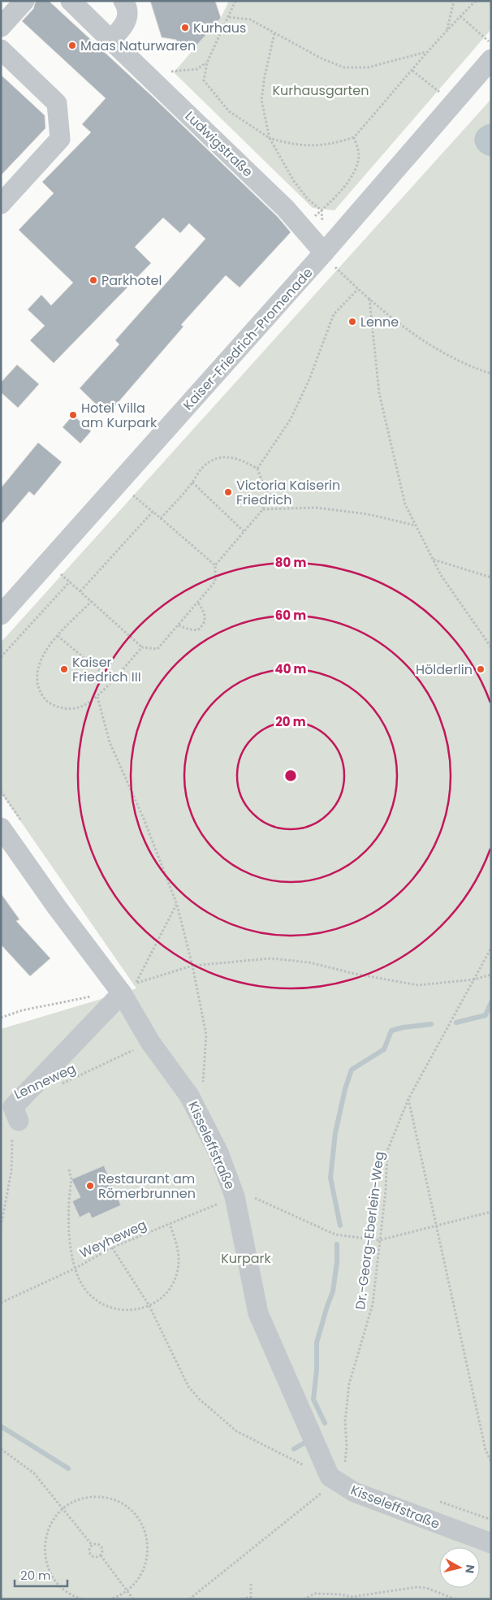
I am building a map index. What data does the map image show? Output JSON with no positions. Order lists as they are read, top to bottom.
{
  "streets": {
    "street": ["Ludwigstraße", "Kaiser-Friedrich-Promenade", "Kisseleffstraße"],
    "path": ["Lenneweg", "Dr.-Georg-Eberlein-Weg", "Weyheweg"]
  },
  "crossings": [
    ["Ludwigstraße", "Kaiser-Friedrich-Promenade"],
    ["Lenneweg", "Kisseleffstraße"],
    ["Kisseleffstraße", "Dr.-Georg-Eberlein-Weg"],
    ["Kisseleffstraße", "Weyheweg"]
  ],
  "parks": ["Kurhausgarten", "Kurpark"],
  "places": [
    "Kurhaus",
    "Maas Naturwaren",
    "Parkhotel",
    "Lenne",
    "Hotel Villa am Kurpark",
    "Victoria Kaiserin Friedrich",
    "Kaiser Friedrich III",
    "Hölderlin",
    "Restaurant am Römerbrunnen"
  ],
  "scale_bar": "20 m",
  "north": "right",
  "rings": [
    "80 m",
    "60 m",
    "40 m",
    "20 m"
  ]
}
